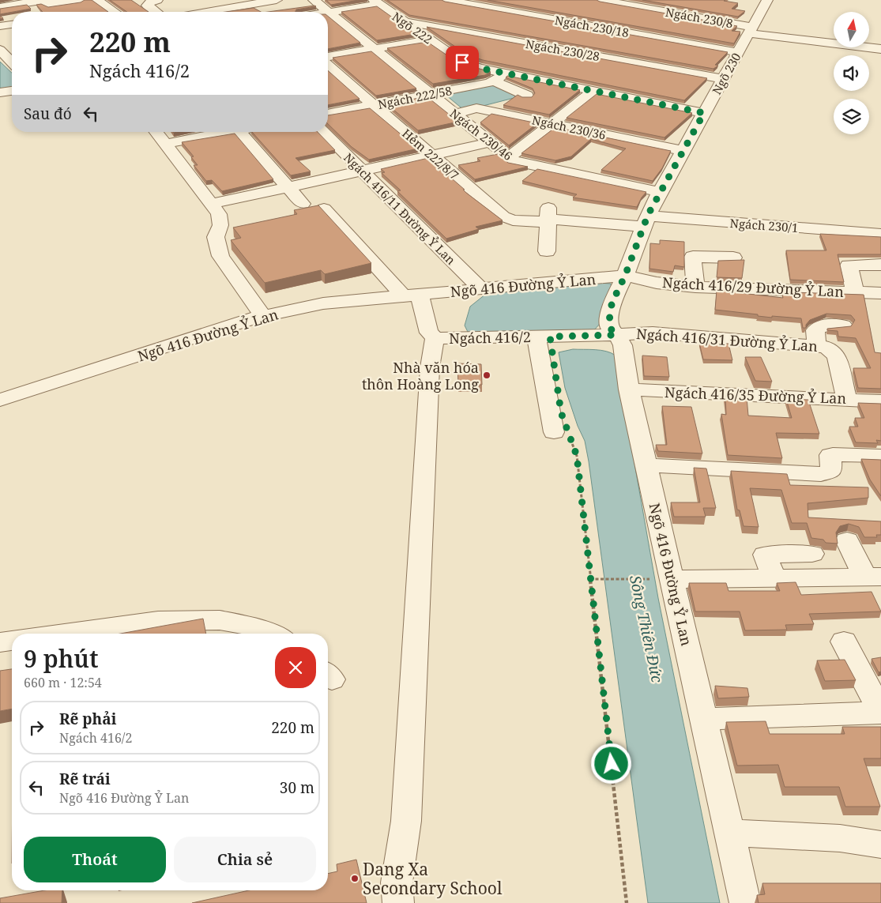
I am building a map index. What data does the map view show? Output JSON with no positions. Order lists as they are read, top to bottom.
{
  "streets": {
    "street": [
      "Ngách 230/8",
      "Ngách 230/18",
      "Ngõ 222",
      "Ngách 230/28",
      "Ngõ 230",
      "Ngách 222/58",
      "Ngách 230/36",
      "Ngách 230/46",
      "Hẻm 222/8/7",
      "Ngách 416/11 Đường Ỷ Lan",
      "Ngách 230/1",
      "Ngõ 416 Đường Ỷ Lan",
      "Ngách 416/29 Đường Ỷ Lan",
      "Ngách 416/2",
      "Ngách 416/31 Đường Ỷ Lan",
      "Ngách 416/35 Đường Ỷ Lan"
    ]
  },
  "crossings": [
    ["Ngách 230/8", "Ngõ 230"],
    ["Ngách 230/18", "Ngõ 230"],
    ["Ngõ 222", "Ngách 230/28"],
    ["Ngõ 222", "Ngõ 230"],
    ["Ngõ 222", "Ngách 222/58"],
    ["Ngách 230/28", "Ngõ 230"],
    ["Ngõ 230", "Ngách 230/36"],
    ["Ngõ 230", "Ngách 230/46"],
    ["Ngõ 230", "Hẻm 222/8/7"],
    ["Ngõ 230", "Ngách 230/1"],
    ["Ngõ 230", "Ngõ 416 Đường Ỷ Lan"],
    ["Ngõ 230", "Ngách 416/29 Đường Ỷ Lan"],
    ["Ngách 222/58", "Ngách 230/46"],
    ["Ngách 222/58", "Hẻm 222/8/7"],
    ["Ngách 230/36", "Ngách 230/46"],
    ["Hẻm 222/8/7", "Ngách 230/1"],
    ["Ngách 416/11 Đường Ỷ Lan", "Ngõ 416 Đường Ỷ Lan"],
    ["Ngõ 416 Đường Ỷ Lan", "Ngách 416/29 Đường Ỷ Lan"],
    ["Ngõ 416 Đường Ỷ Lan", "Ngách 416/2"],
    ["Ngõ 416 Đường Ỷ Lan", "Ngách 416/31 Đường Ỷ Lan"],
    ["Ngõ 416 Đường Ỷ Lan", "Ngách 416/35 Đường Ỷ Lan"],
    ["Ngách 416/2", "Ngách 416/31 Đường Ỷ Lan"],
    ["Ngách 416/31 Đường Ỷ Lan", "Ngách 416/35 Đường Ỷ Lan"]
  ],
  "water": ["Sông Thiên Đức"],
  "places": ["Nhà văn hóa thôn Hoàng Long", "Dang Xa Secondary School"],
  "north": "top",
  "page": {
    "turn": ["220 m", "Ngách 416/2"],
    "then": "Sau đó",
    "heading": ["9 phút", "660 m · 12:54"],
    "list": [
      {
        "name": "Rẽ phải",
        "note": "Ngách 416/2",
        "value": "220 m"
      },
      {
        "name": "Rẽ trái",
        "note": "Ngõ 416 Đường Ỷ Lan",
        "value": "30 m"
      }
    ],
    "buttons": ["Thoát", "Chia sẻ"]
  }
}
